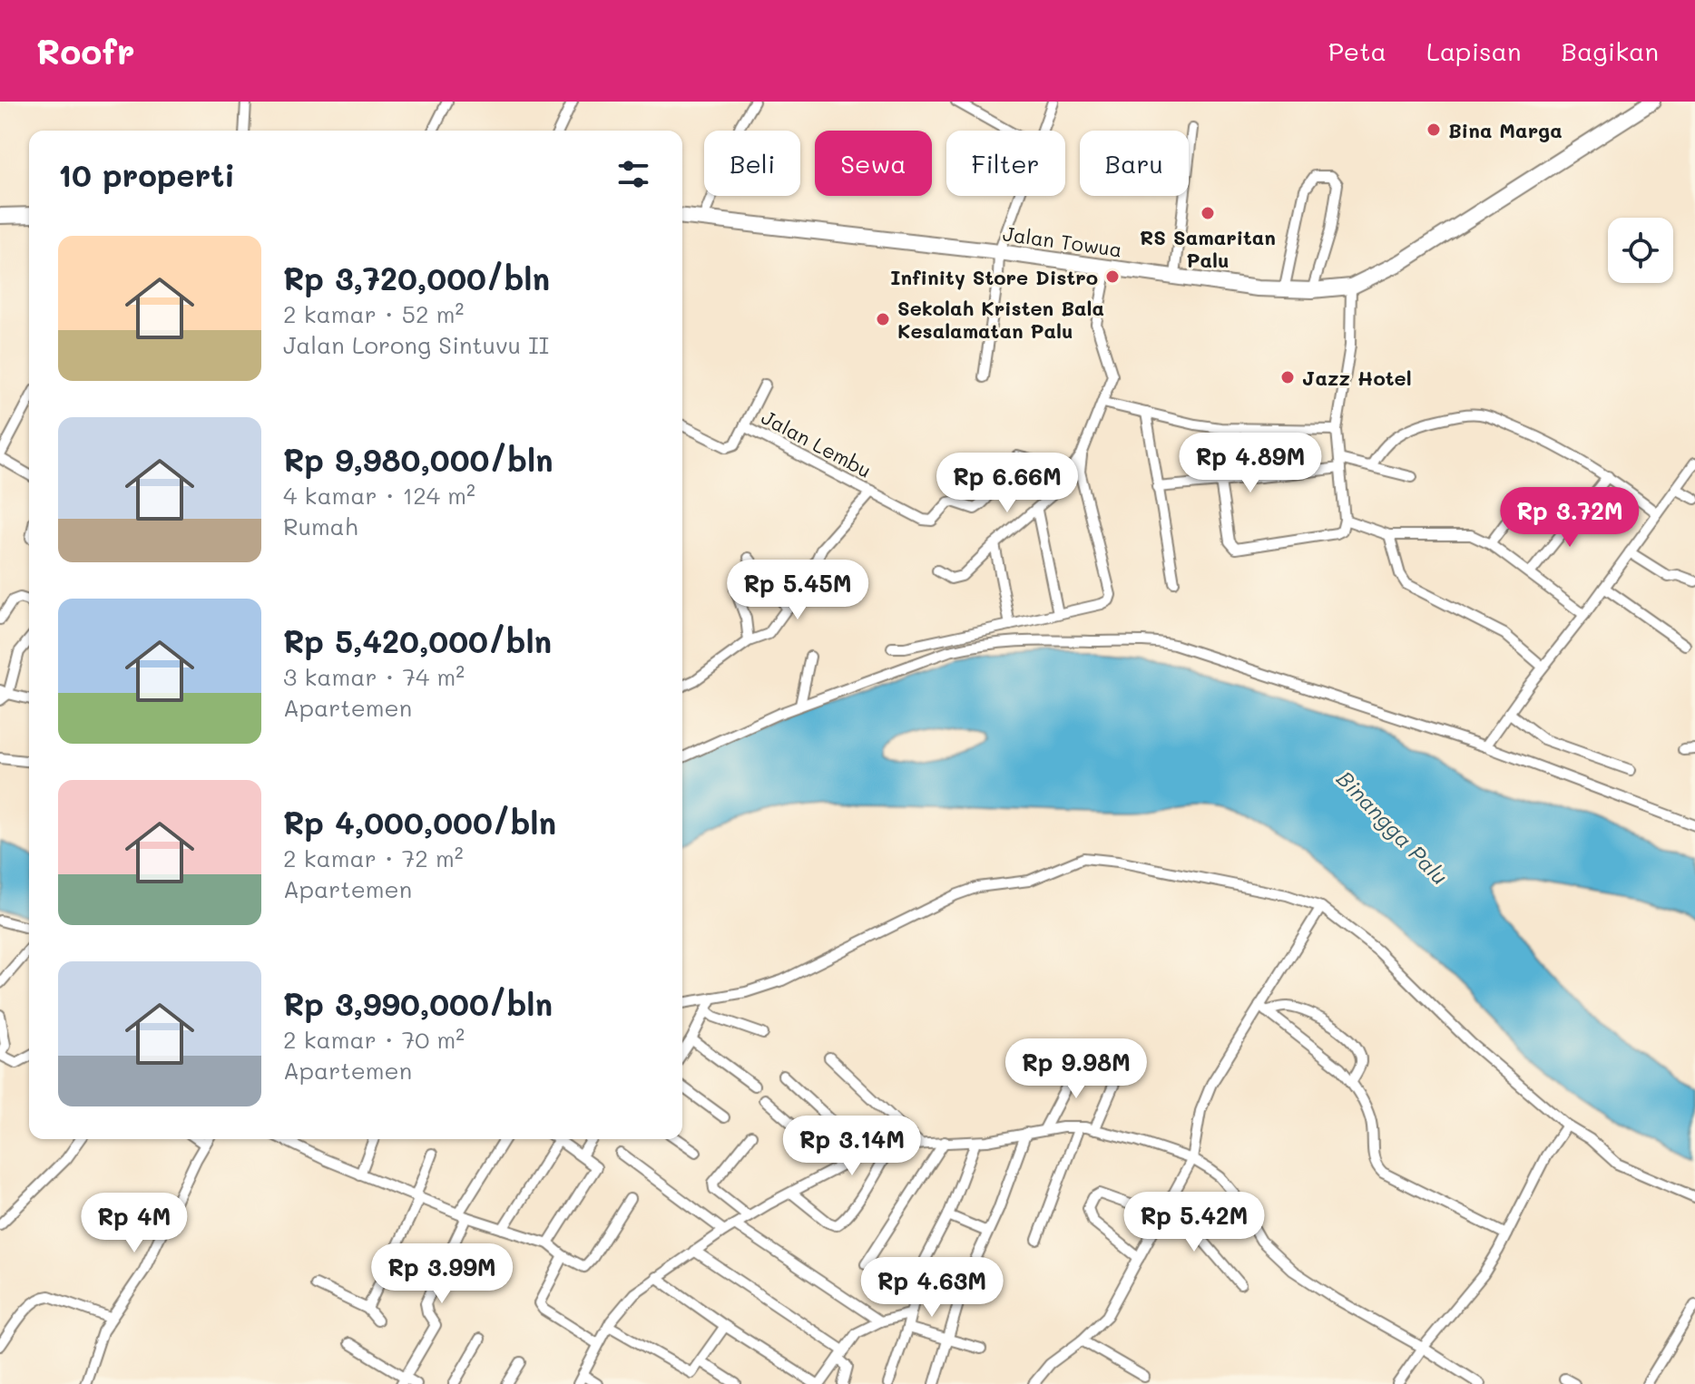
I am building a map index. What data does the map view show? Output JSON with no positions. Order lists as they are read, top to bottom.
{
  "streets": {
    "main road": ["Jalan Towua"],
    "street": ["Jalan Lembu"]
  },
  "water": ["Binangga Palu"],
  "places": [
    "Bina Marga",
    "RS Samaritan Palu",
    "Infinity Store Distro",
    "Sekolah Kristen Bala Kesalamatan Palu",
    "Jazz Hotel"
  ],
  "page": {
    "header": "Roofr",
    "nav": ["Peta", "Lapisan", "Bagikan"],
    "chip": [
      "Beli",
      "Sewa",
      "Filter",
      "Baru"
    ],
    "heading": "10 properti",
    "list": [
      {
        "name": "Rp 3,720,000/bln",
        "note": "2 kamar · 52 m² · Jalan Lorong Sintuvu II"
      },
      {
        "name": "Rp 9,980,000/bln",
        "note": "4 kamar · 124 m² · Rumah"
      },
      {
        "name": "Rp 5,420,000/bln",
        "note": "3 kamar · 74 m² · Apartemen"
      },
      {
        "name": "Rp 4,000,000/bln",
        "note": "2 kamar · 72 m² · Apartemen"
      },
      {
        "name": "Rp 3,990,000/bln",
        "note": "2 kamar · 70 m² · Apartemen"
      }
    ],
    "price": [
      "Rp 4.89M",
      "Rp 6.66M",
      "Rp 3.72M",
      "Rp 5.45M",
      "Rp 9.98M",
      "Rp 3.14M",
      "Rp 5.42M",
      "Rp 4M",
      "Rp 3.99M",
      "Rp 4.63M"
    ]
  }
}
